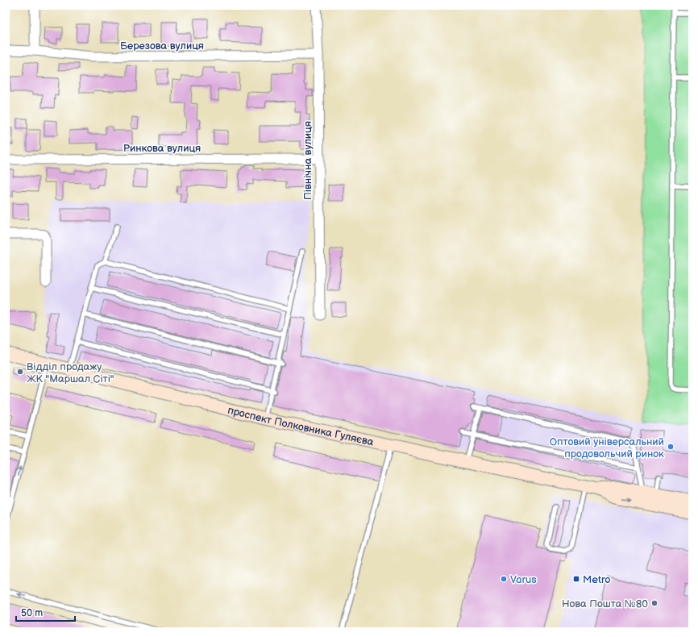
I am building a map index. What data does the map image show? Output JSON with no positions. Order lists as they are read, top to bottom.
{
  "streets": {
    "main road": ["проспект Полковника Гуляєва"],
    "street": ["Березова вулиця", "Ринкова вулиця", "Північна вулиця"]
  },
  "crossings": [
    ["Березова вулиця", "Північна вулиця"],
    ["Ринкова вулиця", "Північна вулиця"]
  ],
  "places": {
    "other": [
      "Відділ продажу ЖК \"Маршал Сіті\"",
      "Оптовий універсальний продовольчий ринок",
      "Varus",
      "Нова Пошта №80"
    ],
    "transit": ["Metro"]
  },
  "scale_bar": "50 m"
}
